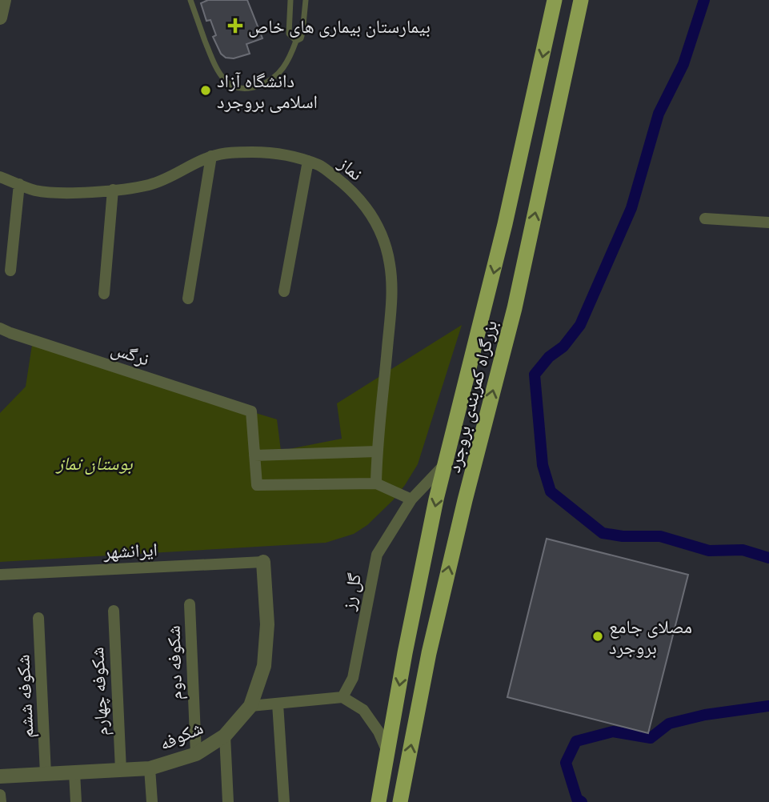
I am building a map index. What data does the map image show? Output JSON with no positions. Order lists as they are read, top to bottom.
{
  "streets": {
    "highway": ["بزرگراه کمربندی بروجرد"],
    "street": [
      "نماز",
      "نرگس",
      "ایرانشهر",
      "گل رز",
      "شکوفه دوم",
      "شکوفه چهارم",
      "شکوفه ششم",
      "شکوفه"
    ]
  },
  "crossings": [
    ["بزرگراه کمربندی بروجرد", "گل رز"],
    ["ایرانشهر", "شکوفه"],
    ["شکوفه دوم", "شکوفه"],
    ["شکوفه چهارم", "شکوفه"],
    ["شکوفه ششم", "شکوفه"]
  ],
  "parks": ["بوستان نماز"],
  "places": {
    "health": ["بیمارستان بیماری های خاص"],
    "other": ["دانشگاه آزاد اسلامی بروجرد", "مصلای جامع بروجرد"]
  }
}
